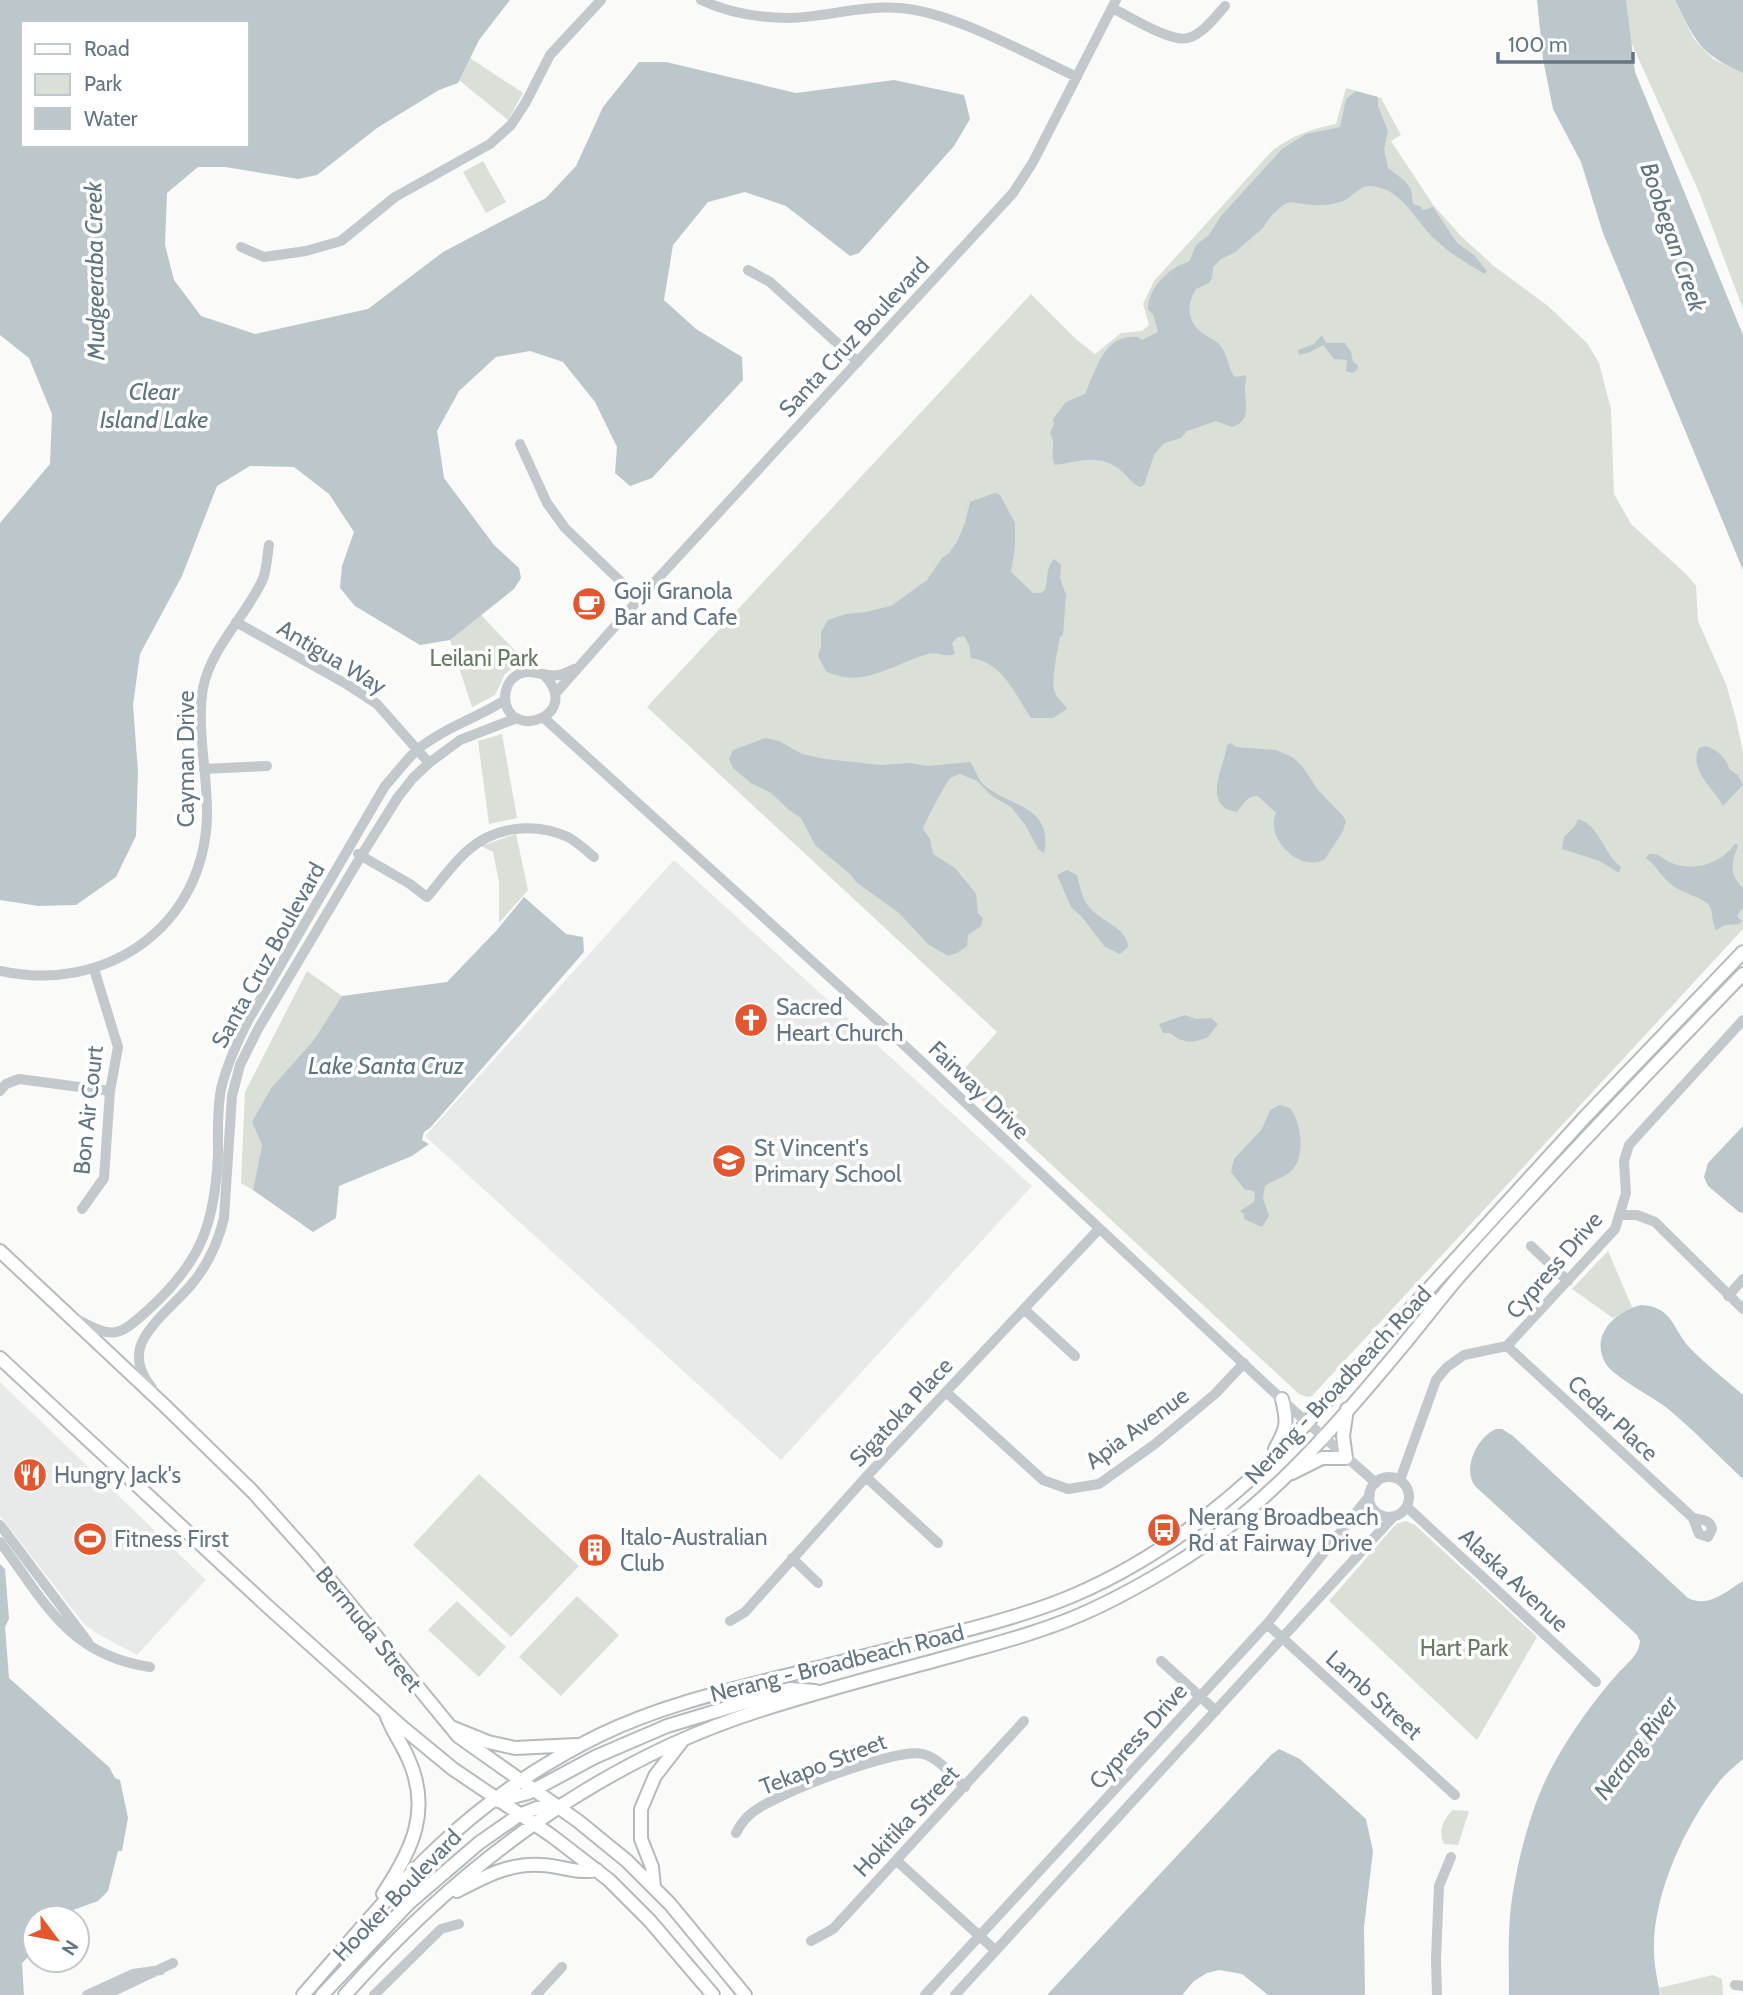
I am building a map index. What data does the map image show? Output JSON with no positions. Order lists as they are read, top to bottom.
{
  "streets": {
    "main road": ["Nerang - Broadbeach Road", "Bermuda Street", "Hooker Boulevard"],
    "street": [
      "Santa Cruz Boulevard",
      "Antigua Way",
      "Cayman Drive",
      "Fairway Drive",
      "Bon Air Court",
      "Cypress Drive",
      "Sigatoka Place",
      "Cedar Place",
      "Apia Avenue",
      "Alaska Avenue",
      "Lamb Street",
      "Tekapo Street",
      "Hokitika Street"
    ]
  },
  "crossings": [
    ["Santa Cruz Boulevard", "Antigua Way"],
    ["Santa Cruz Boulevard", "Fairway Drive"],
    ["Santa Cruz Boulevard", "Bermuda Street"],
    ["Antigua Way", "Cayman Drive"],
    ["Cayman Drive", "Bon Air Court"],
    ["Fairway Drive", "Nerang - Broadbeach Road"],
    ["Fairway Drive", "Sigatoka Place"],
    ["Fairway Drive", "Apia Avenue"],
    ["Cypress Drive", "Cedar Place"],
    ["Cypress Drive", "Alaska Avenue"],
    ["Cypress Drive", "Lamb Street"],
    ["Nerang - Broadbeach Road", "Bermuda Street"],
    ["Nerang - Broadbeach Road", "Hooker Boulevard"],
    ["Sigatoka Place", "Apia Avenue"],
    ["Bermuda Street", "Hooker Boulevard"],
    ["Tekapo Street", "Hokitika Street"]
  ],
  "water": [
    "Boobegan Creek",
    "Mudgeeraba Creek",
    "Clear Island Lake",
    "Lake Santa Cruz",
    "Nerang River"
  ],
  "parks": ["Leilani Park", "Hart Park"],
  "places": {
    "cafe": ["Goji Granola Bar and Cafe"],
    "church": ["Sacred Heart Church"],
    "school or university": ["St Vincent's Primary School"],
    "restaurant": ["Hungry Jack's"],
    "bus stop": ["Nerang Broadbeach Rd at Fairway Drive"],
    "sports": ["Fitness First"],
    "building": ["Italo-Australian Club"]
  },
  "legend": ["Road", "Park", "Water"],
  "scale_bar": "100 m",
  "north": "bottom right"
}
